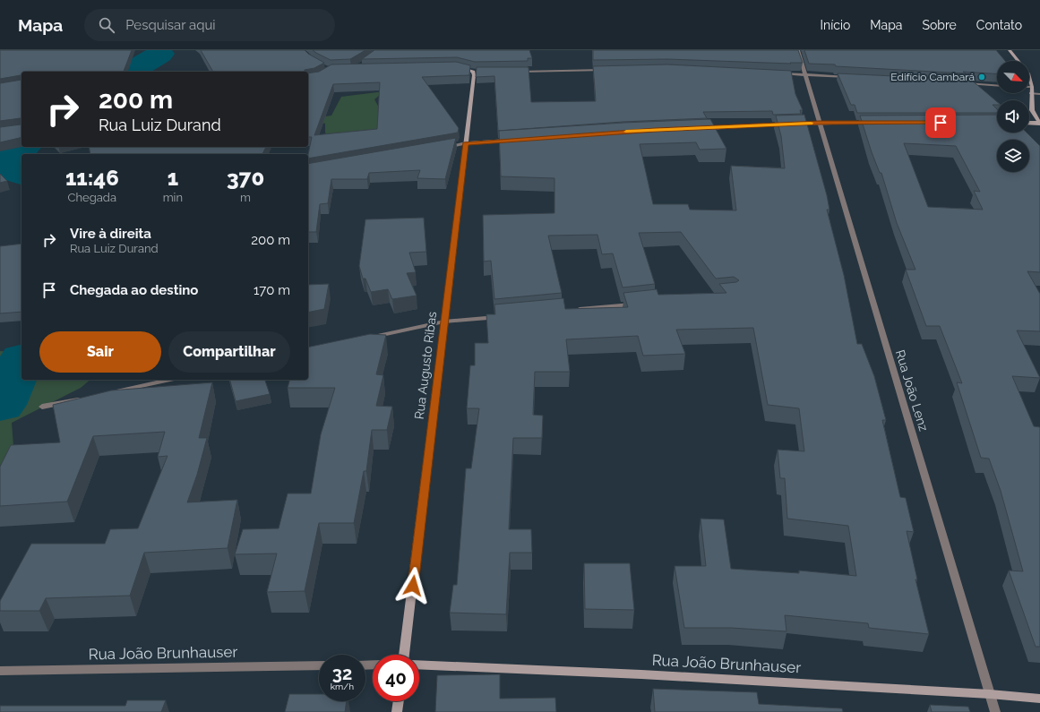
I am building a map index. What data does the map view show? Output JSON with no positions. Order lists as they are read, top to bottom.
{
  "streets": {
    "street": ["Rua Augusto Ribas", "Rua João Lenz", "Rua João Brunhauser"]
  },
  "crossings": [
    ["Rua João Lenz", "Rua João Brunhauser"]
  ],
  "places": ["Edifício Cambará"],
  "north": "bottom right",
  "page": {
    "header": "Mapa",
    "search": "Pesquisar aqui",
    "nav": [
      "Início",
      "Mapa",
      "Sobre",
      "Contato"
    ],
    "turn": ["200 m", "Rua Luiz Durand"],
    "eta": [
      "11:46",
      "Chegada",
      "1",
      "min",
      "370",
      "m"
    ],
    "list": [
      {
        "name": "Vire à direita",
        "note": "Rua Luiz Durand",
        "value": "200 m"
      },
      {
        "name": "Chegada ao destino",
        "value": "170 m"
      }
    ],
    "buttons": ["Sair", "Compartilhar"],
    "speed": "32 km/h",
    "limit": "40"
  }
}
